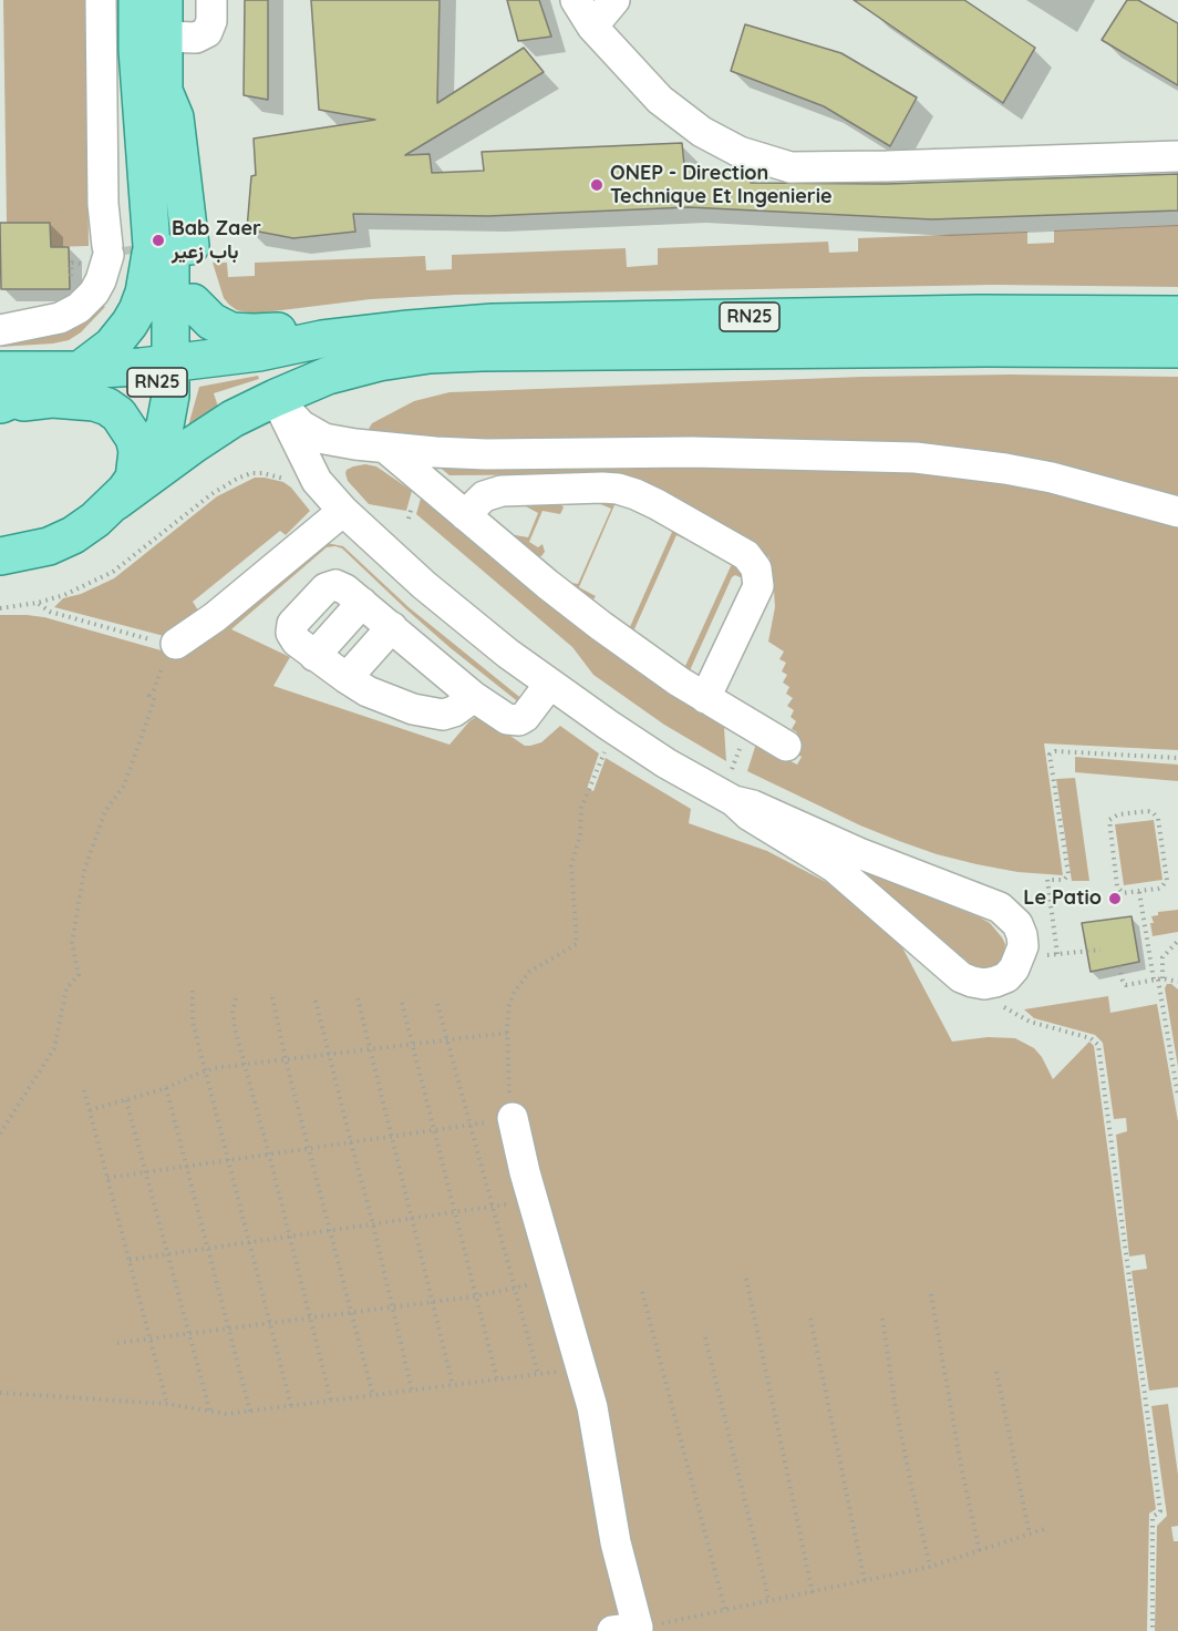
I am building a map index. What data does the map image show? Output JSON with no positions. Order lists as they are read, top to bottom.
{
  "streets": {
    "main road": ["RN25"]
  },
  "places": ["ONEP - Direction Technique Et Ingenierie", "Bab Zaer باب زعير", "Le Patio"]
}
